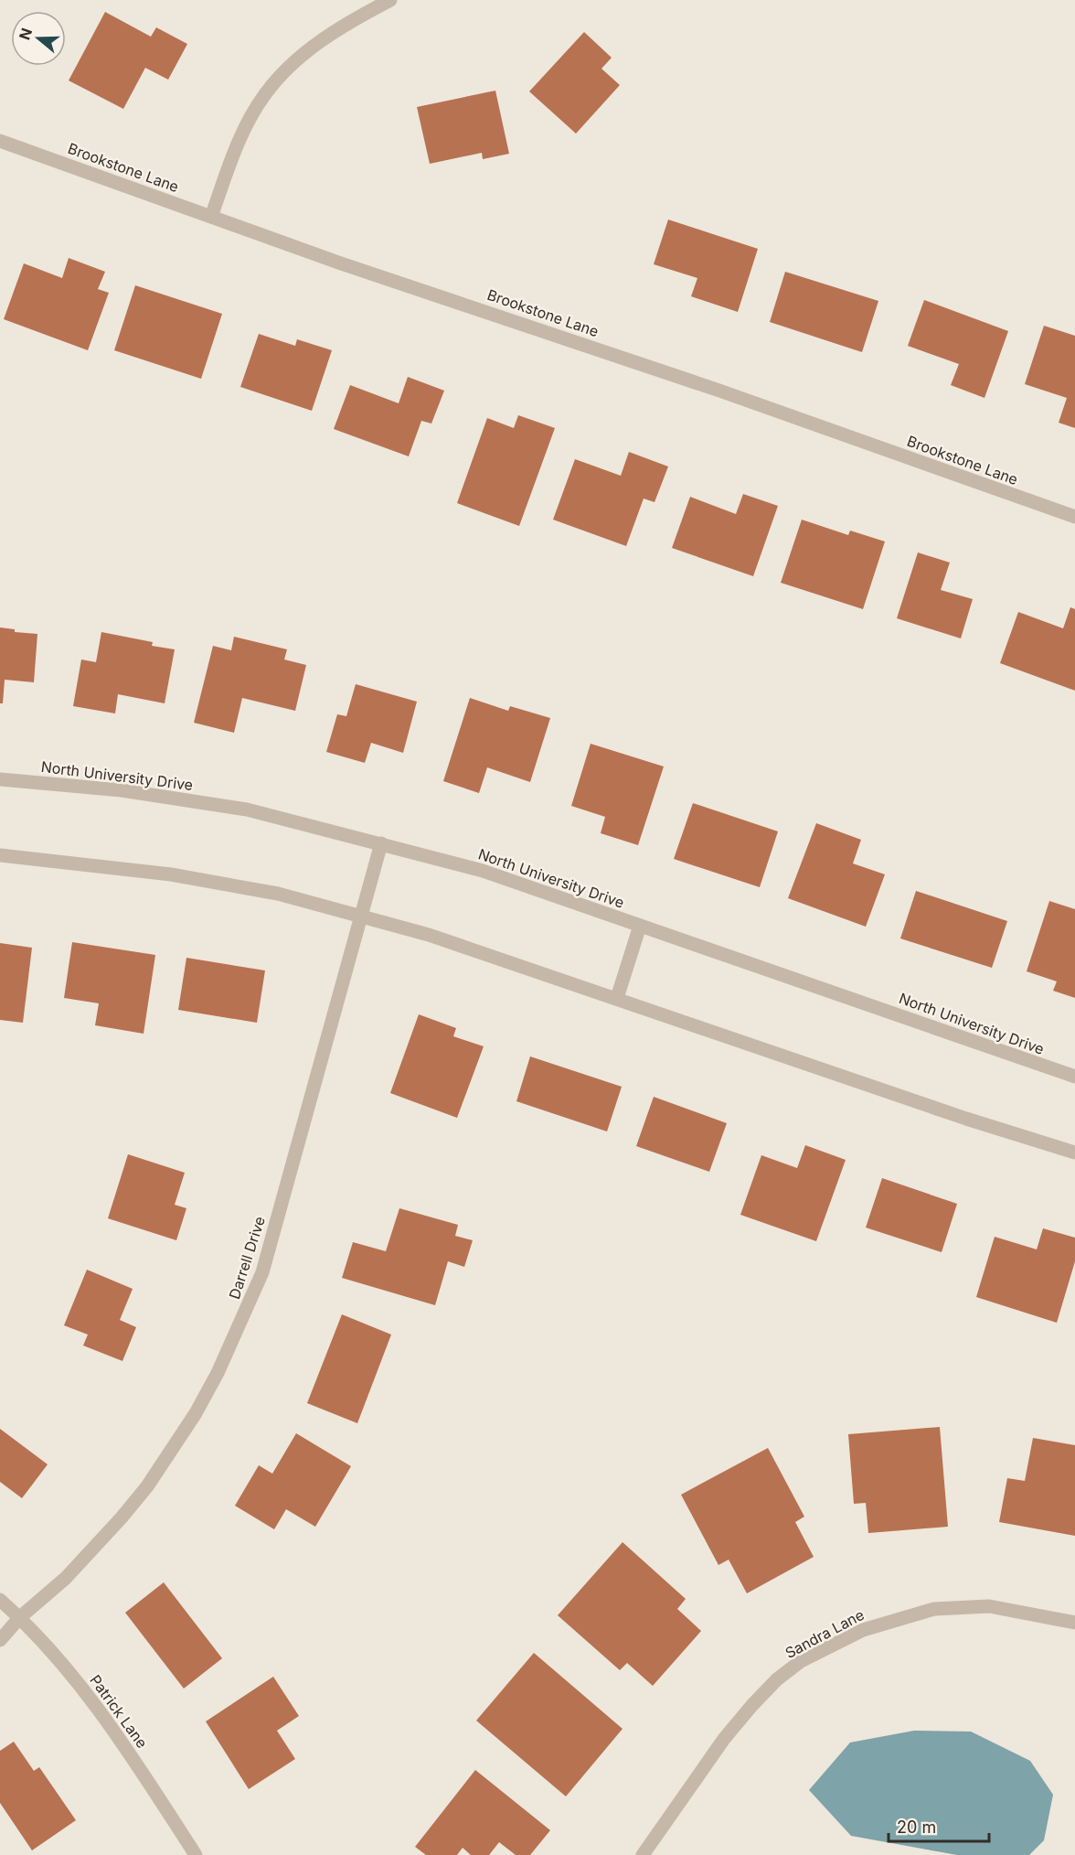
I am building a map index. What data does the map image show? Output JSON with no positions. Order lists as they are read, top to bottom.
{
  "streets": {
    "street": [
      "Brookstone Lane",
      "North University Drive",
      "Darrell Drive",
      "Sandra Lane",
      "Patrick Lane"
    ]
  },
  "crossings": [
    ["North University Drive", "Darrell Drive"],
    ["Darrell Drive", "Patrick Lane"]
  ],
  "scale_bar": "20 m",
  "north": "left"
}
